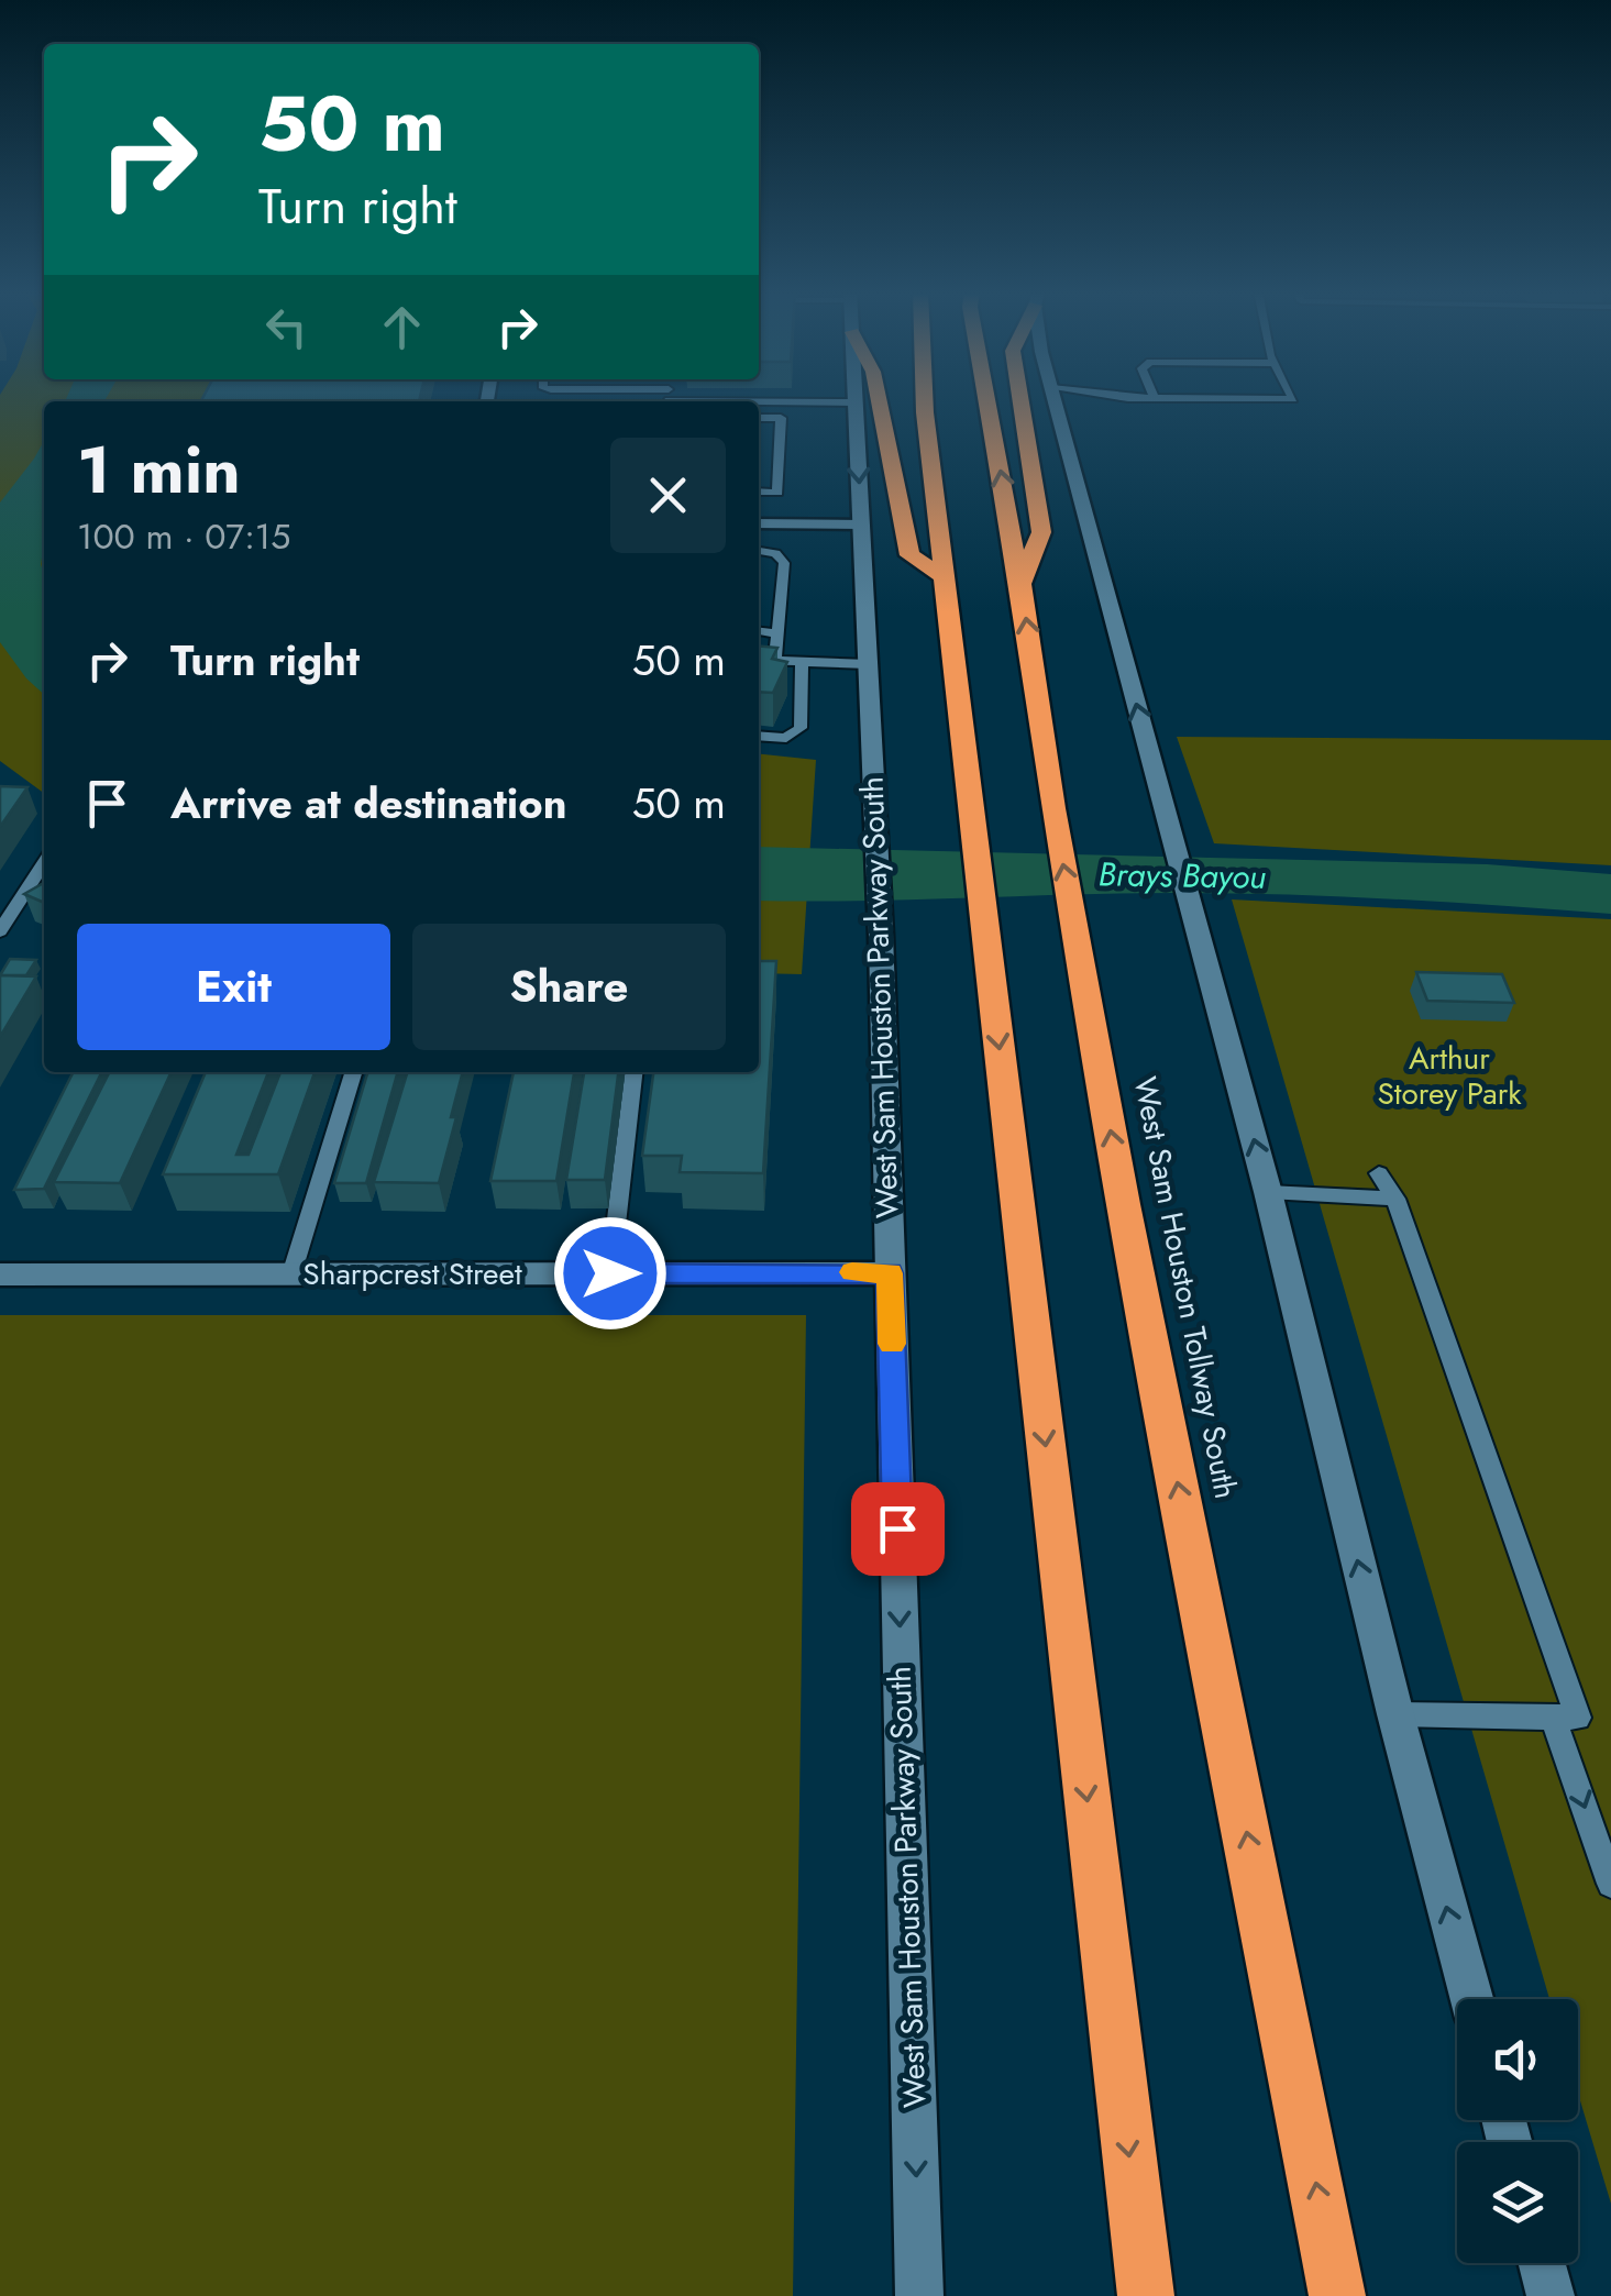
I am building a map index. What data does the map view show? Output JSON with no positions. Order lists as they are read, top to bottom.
{
  "streets": {
    "highway": ["West Sam Houston Tollway South"],
    "main road": ["West Sam Houston Parkway South", "Sharpcrest Street"]
  },
  "crossings": [
    ["West Sam Houston Parkway South", "Sharpcrest Street"]
  ],
  "one_way": ["West Sam Houston Parkway South"],
  "water": ["Brays Bayou"],
  "parks": ["Arthur Storey Park"],
  "page": {
    "turn": ["50 m", "Turn right"],
    "heading": ["1 min", "100 m · 07:15"],
    "list": [
      {
        "name": "Turn right",
        "value": "50 m"
      },
      {
        "name": "Arrive at destination",
        "value": "50 m"
      }
    ],
    "buttons": ["Exit", "Share"]
  }
}
